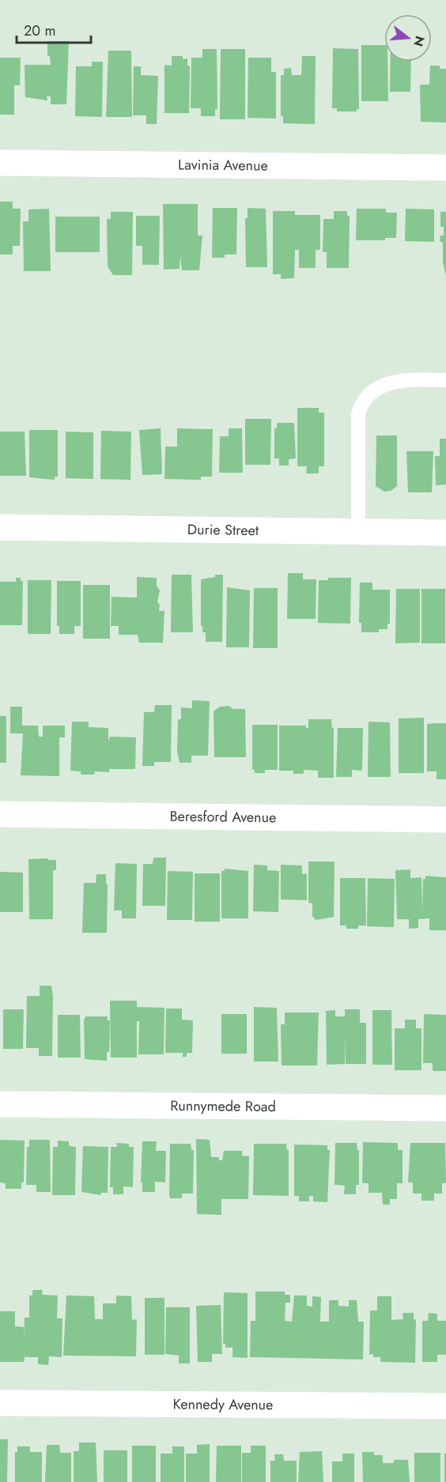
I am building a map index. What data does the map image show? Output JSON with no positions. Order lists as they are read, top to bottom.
{
  "streets": {
    "street": [
      "Lavinia Avenue",
      "Durie Street",
      "Beresford Avenue",
      "Runnymede Road",
      "Kennedy Avenue"
    ]
  },
  "scale_bar": "20 m",
  "north": "right"
}
